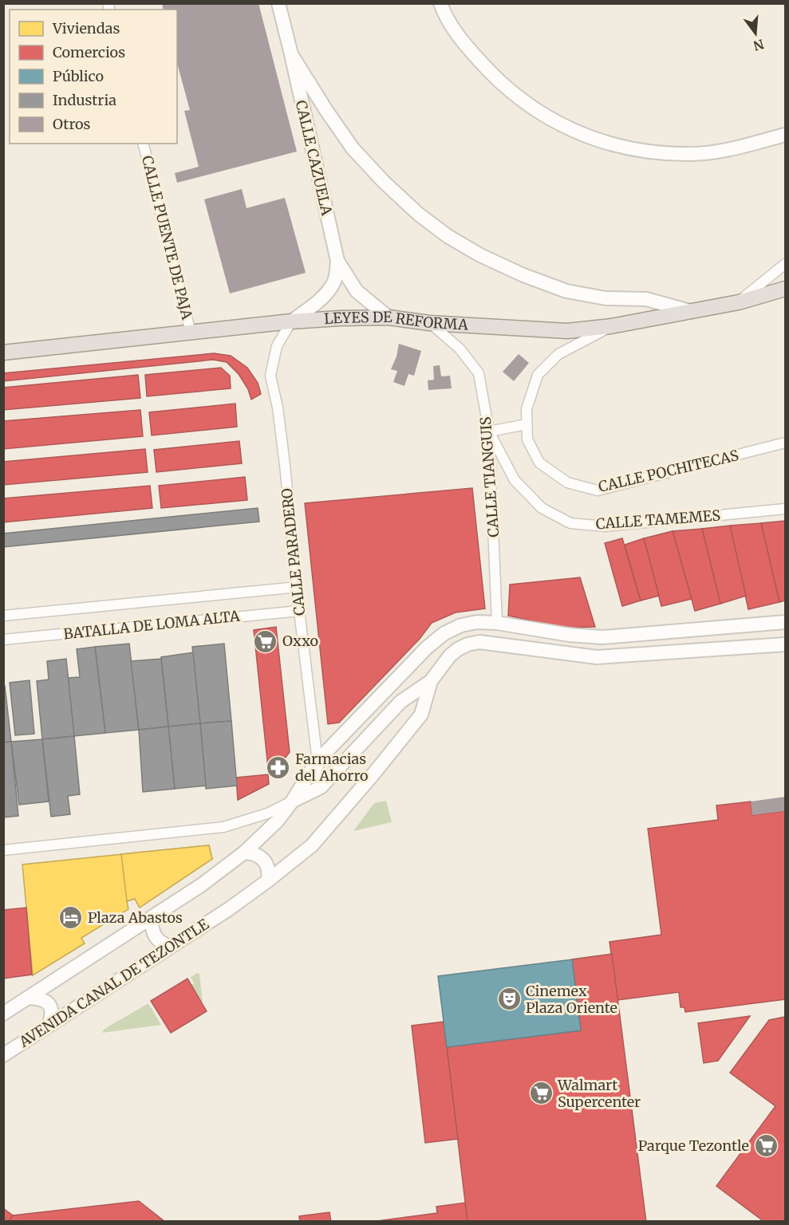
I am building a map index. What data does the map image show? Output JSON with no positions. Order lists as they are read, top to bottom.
{
  "streets": {
    "main road": ["CALLE CAZUELA", "LEYES DE REFORMA", "AVENIDA CANAL DE TEZONTLE"],
    "street": [
      "CALLE PUENTE DE PAJA",
      "CALLE POCHITECAS",
      "CALLE TIANGUIS",
      "CALLE TAMEMES",
      "CALLE PARADERO",
      "BATALLA DE LOMA ALTA"
    ]
  },
  "crossings": [
    ["CALLE CAZUELA", "LEYES DE REFORMA"],
    ["CALLE CAZUELA", "CALLE PARADERO"],
    ["CALLE PUENTE DE PAJA", "LEYES DE REFORMA"],
    ["LEYES DE REFORMA", "CALLE POCHITECAS"],
    ["LEYES DE REFORMA", "CALLE TIANGUIS"],
    ["LEYES DE REFORMA", "CALLE PARADERO"],
    ["CALLE TIANGUIS", "CALLE TAMEMES"],
    ["CALLE TIANGUIS", "AVENIDA CANAL DE TEZONTLE"],
    ["CALLE PARADERO", "BATALLA DE LOMA ALTA"],
    ["CALLE PARADERO", "AVENIDA CANAL DE TEZONTLE"]
  ],
  "places": {
    "supermarket": ["Oxxo", "Walmart Supercenter", "Parque Tezontle"],
    "pharmacy": ["Farmacias del Ahorro"],
    "hotel": ["Plaza Abastos"],
    "theatre": ["Cinemex Plaza Oriente"]
  },
  "legend": [
    "Viviendas",
    "Comercios",
    "Público",
    "Industria",
    "Otros"
  ],
  "north": "bottom"
}
